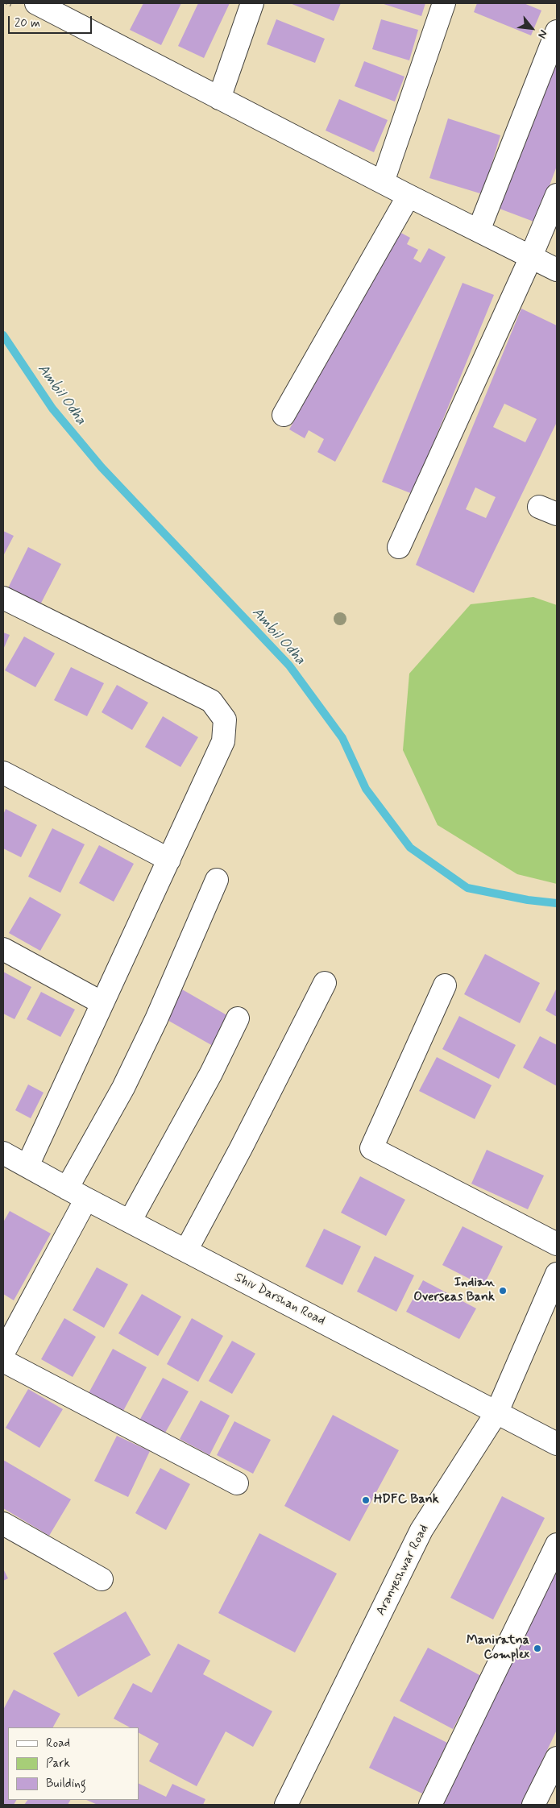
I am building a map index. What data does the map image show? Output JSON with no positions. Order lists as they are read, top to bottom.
{
  "streets": {
    "street": ["Shiv Darshan Road", "Aranyeshwar Road"]
  },
  "crossings": [
    ["Shiv Darshan Road", "Aranyeshwar Road"]
  ],
  "water": ["Ambil Odha"],
  "places": ["Indian Overseas Bank", "HDFC Bank", "Maniratna Complex"],
  "legend": ["Road", "Park", "Building"],
  "scale_bar": "20 m",
  "north": "bottom right"
}
